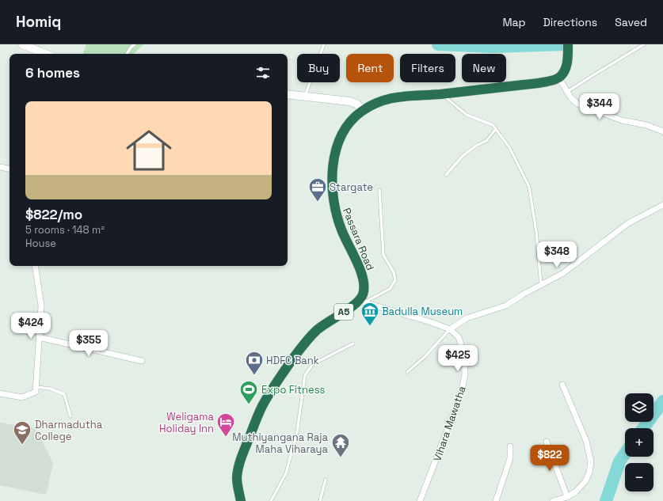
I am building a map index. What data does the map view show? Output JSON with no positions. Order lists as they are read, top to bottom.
{
  "streets": {
    "highway": ["Passara Road", "A5"],
    "street": ["Vihara Mawatha"]
  },
  "crossings": [
    ["Passara Road", "A5"],
    ["Passara Road", "Vihara Mawatha"],
    ["A5", "Vihara Mawatha"]
  ],
  "places": {
    "office": ["Stargate"],
    "museum": ["Badulla Museum"],
    "bank": ["HDFC Bank"],
    "sports": ["Expo Fitness"],
    "hotel": ["Weligama Holiday Inn"],
    "school or university": ["Dharmadutha College"],
    "temple": ["Muthiyangana Raja Maha Viharaya"]
  },
  "page": {
    "header": "Homiq",
    "nav": ["Map", "Directions", "Saved"],
    "chip": [
      "Buy",
      "Rent",
      "Filters",
      "New"
    ],
    "heading": "6 homes",
    "list": [
      {
        "name": "$822/mo",
        "note": "5 rooms · 148 m² · House"
      }
    ],
    "price": [
      "$344",
      "$348",
      "$424",
      "$355",
      "$425",
      "$822"
    ],
    "map_buttons": ["+", "−"]
  }
}
